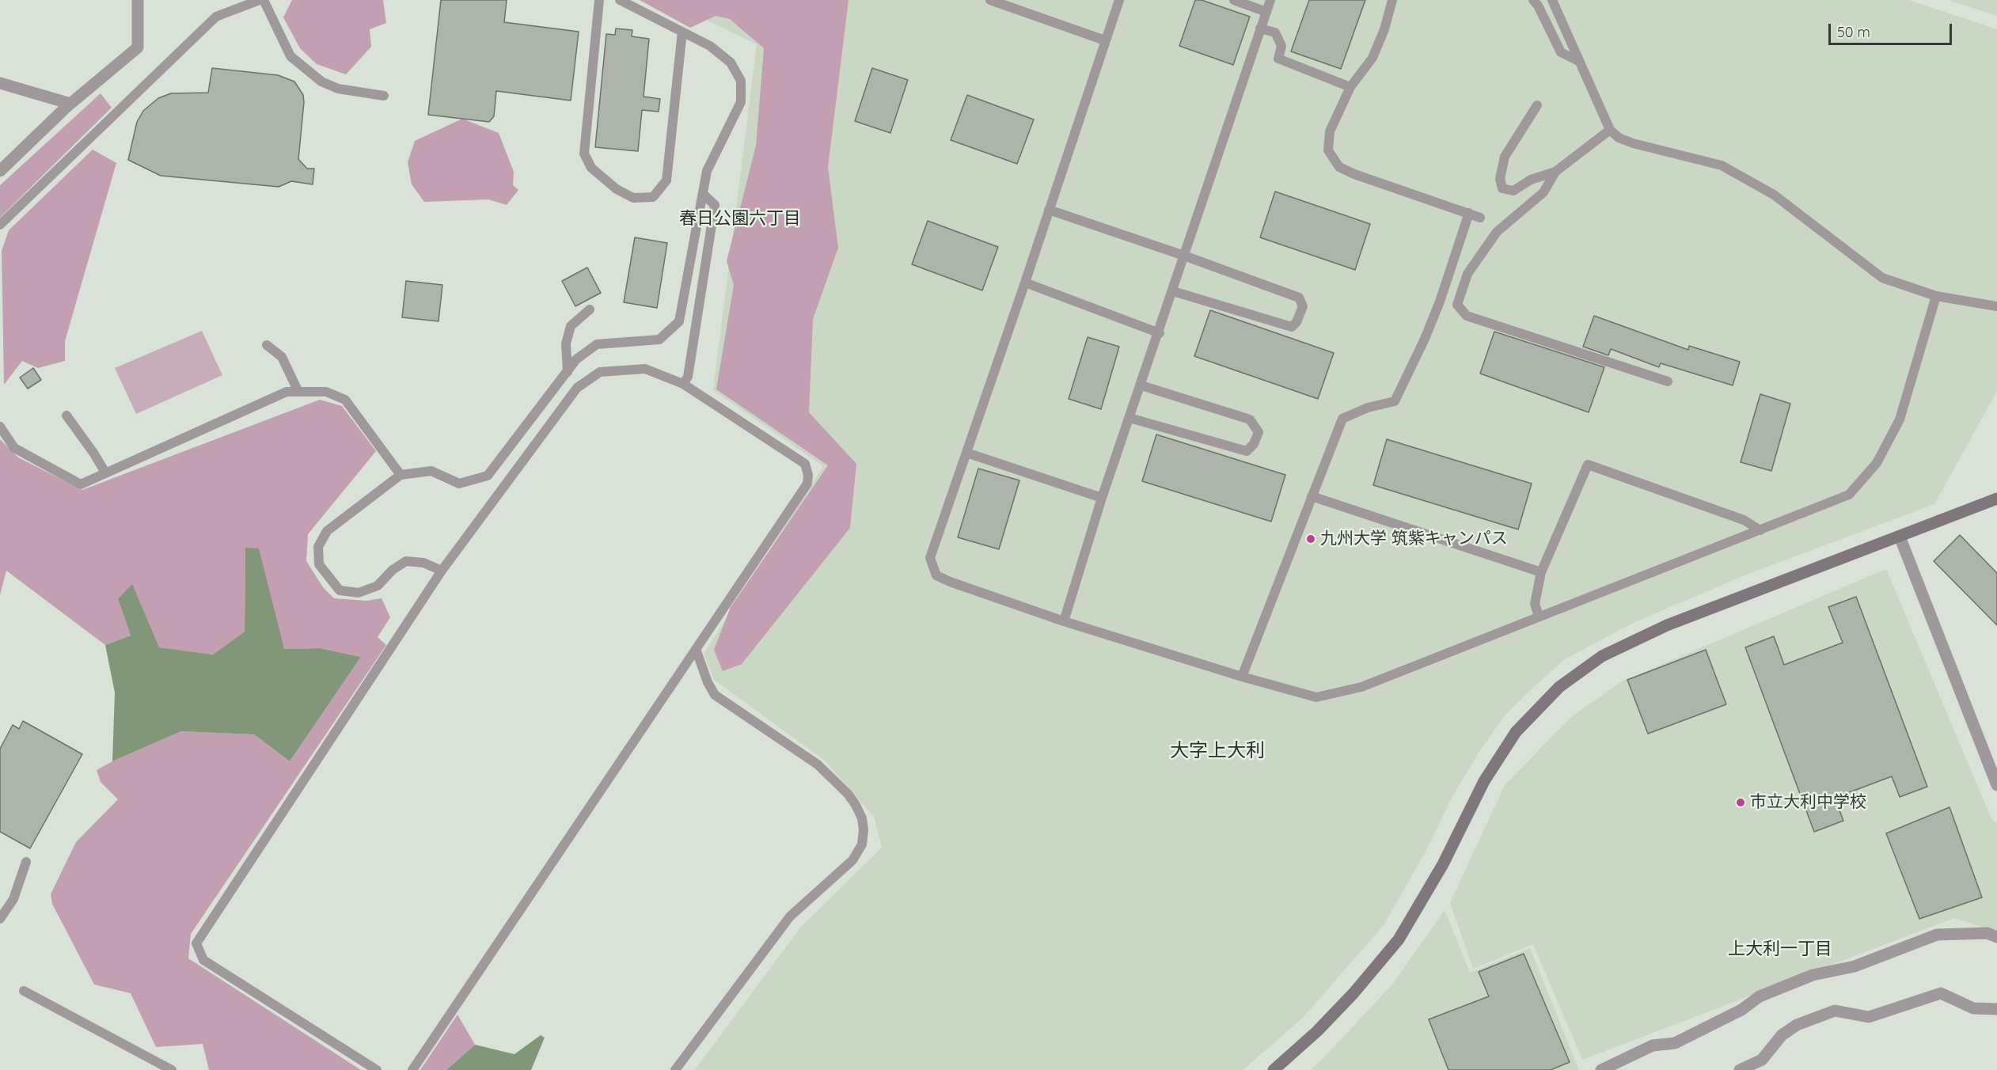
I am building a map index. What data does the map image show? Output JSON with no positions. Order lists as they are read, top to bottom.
{
  "districts": ["春日公園六丁目", "大字上大利", "上大利一丁目"],
  "places": ["九州大学 筑紫キャンパス", "市立大利中学校"],
  "scale_bar": "50 m"
}
